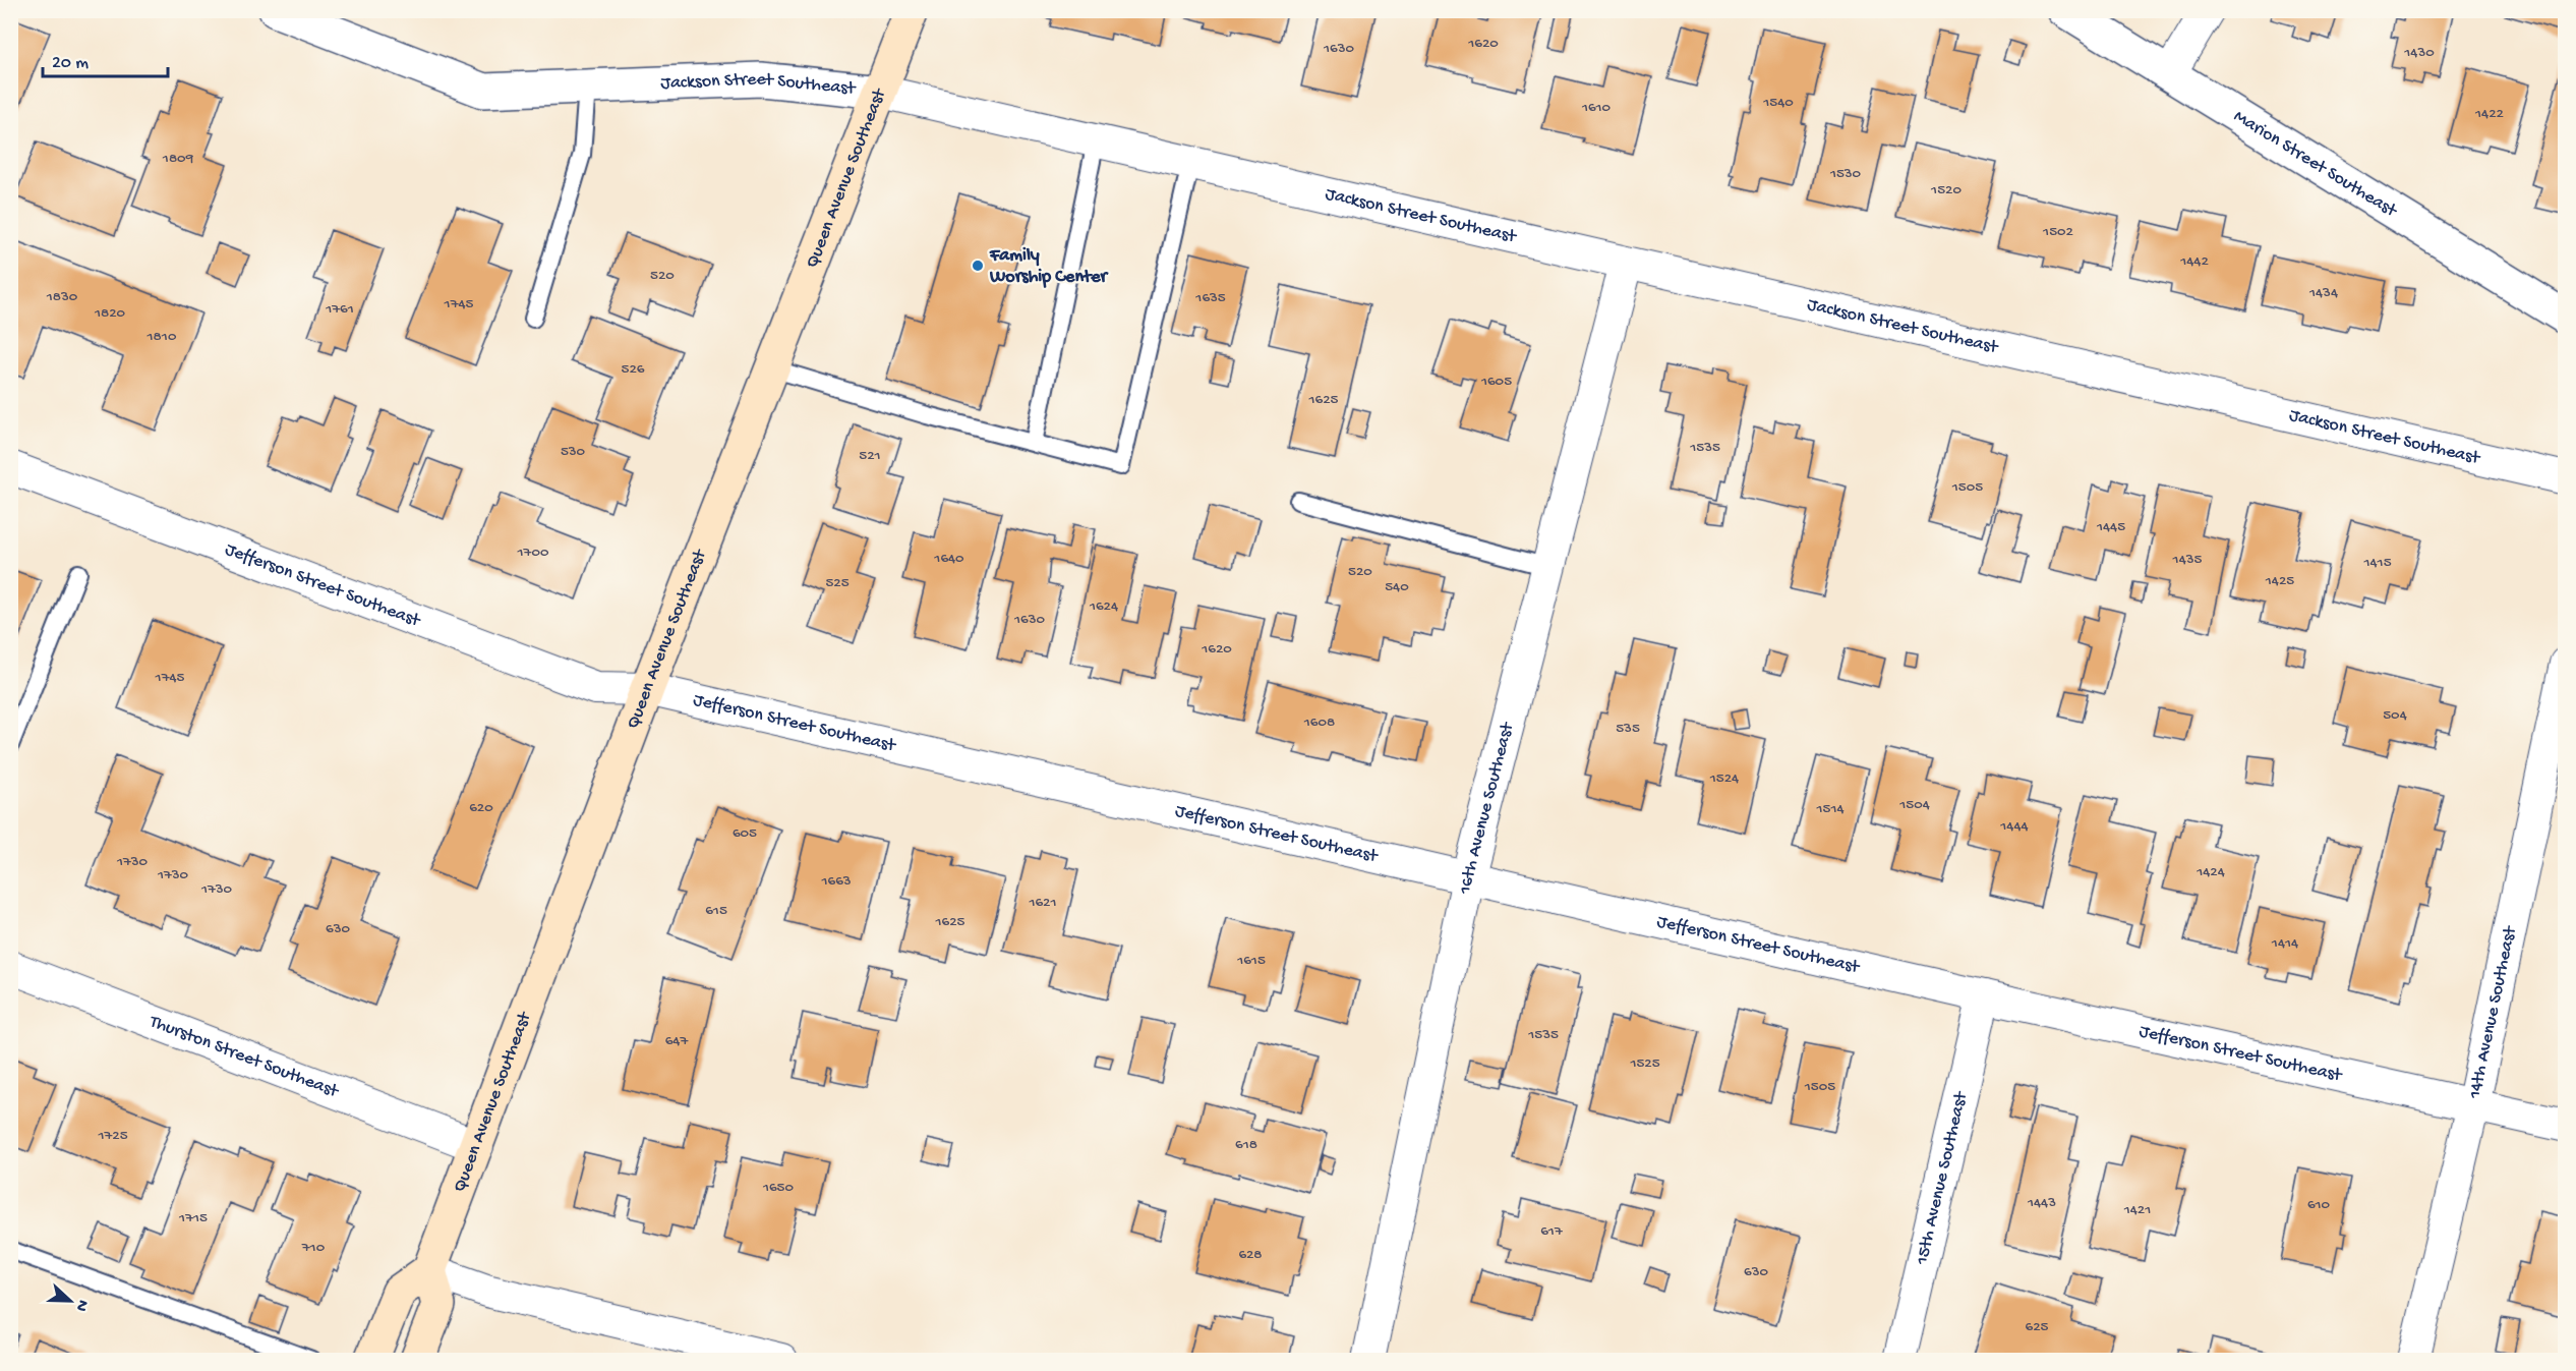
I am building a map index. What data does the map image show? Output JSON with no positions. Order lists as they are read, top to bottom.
{
  "streets": {
    "main road": ["Queen Avenue Southeast"],
    "street": [
      "Jackson Street Southeast",
      "Marion Street Southeast",
      "Jefferson Street Southeast",
      "16th Avenue Southeast",
      "14th Avenue Southeast",
      "Thurston Street Southeast",
      "15th Avenue Southeast"
    ]
  },
  "crossings": [
    ["Jackson Street Southeast", "Queen Avenue Southeast"],
    ["Jackson Street Southeast", "16th Avenue Southeast"],
    ["Queen Avenue Southeast", "Jefferson Street Southeast"],
    ["Queen Avenue Southeast", "Thurston Street Southeast"],
    ["Jefferson Street Southeast", "16th Avenue Southeast"],
    ["Jefferson Street Southeast", "14th Avenue Southeast"],
    ["Jefferson Street Southeast", "15th Avenue Southeast"]
  ],
  "places": ["Family Worship Center"],
  "house_numbers": [
    "1620",
    "1630",
    "1430",
    "1540",
    "1610",
    "1422",
    "1809",
    "1530",
    "1520",
    "1502",
    "1442",
    "520",
    "1434",
    "1830",
    "1635",
    "1745",
    "1761",
    "1820",
    "1810",
    "526",
    "1605",
    "1625",
    "1535",
    "530",
    "521",
    "1505",
    "1445",
    "1700",
    "1640",
    "1435",
    "1415",
    "520",
    "1425",
    "525",
    "540",
    "1624",
    "1630",
    "1620",
    "1745",
    "504",
    "1608",
    "535",
    "1524",
    "1504",
    "620",
    "1514",
    "1444",
    "605",
    "1730",
    "1424",
    "1730",
    "1663",
    "1730",
    "1621",
    "615",
    "1625",
    "630",
    "1414",
    "1615",
    "1535",
    "647",
    "1525",
    "1505",
    "1725",
    "618",
    "1650",
    "1443",
    "610",
    "1421",
    "1715",
    "617",
    "710",
    "628",
    "630",
    "625"
  ],
  "scale_bar": "20 m",
  "north": "right"
}
